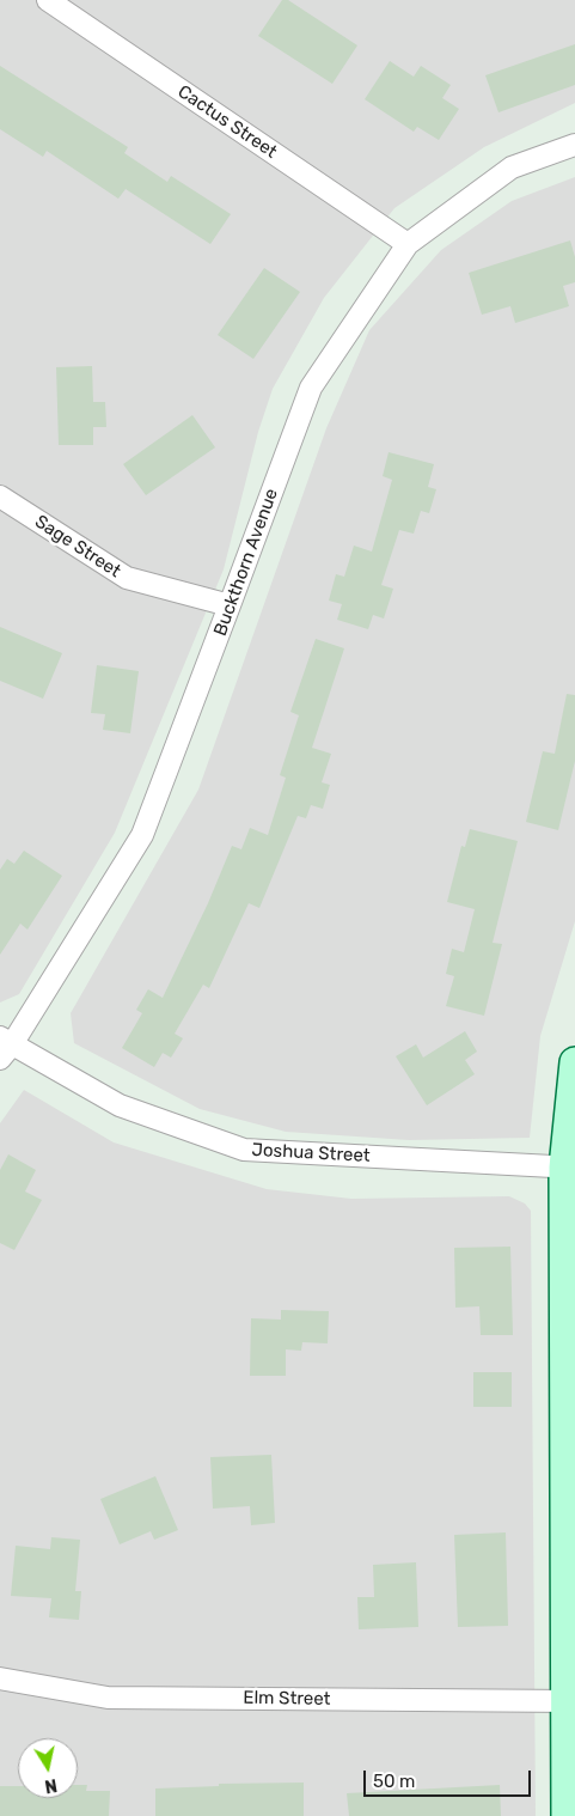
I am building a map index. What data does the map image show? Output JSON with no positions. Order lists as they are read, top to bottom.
{
  "streets": {
    "street": [
      "Cactus Street",
      "Sage Street",
      "Buckthorn Avenue",
      "Joshua Street",
      "Elm Street"
    ]
  },
  "crossings": [
    ["Cactus Street", "Buckthorn Avenue"],
    ["Sage Street", "Buckthorn Avenue"],
    ["Buckthorn Avenue", "Joshua Street"]
  ],
  "scale_bar": "50 m",
  "north": "bottom"
}
